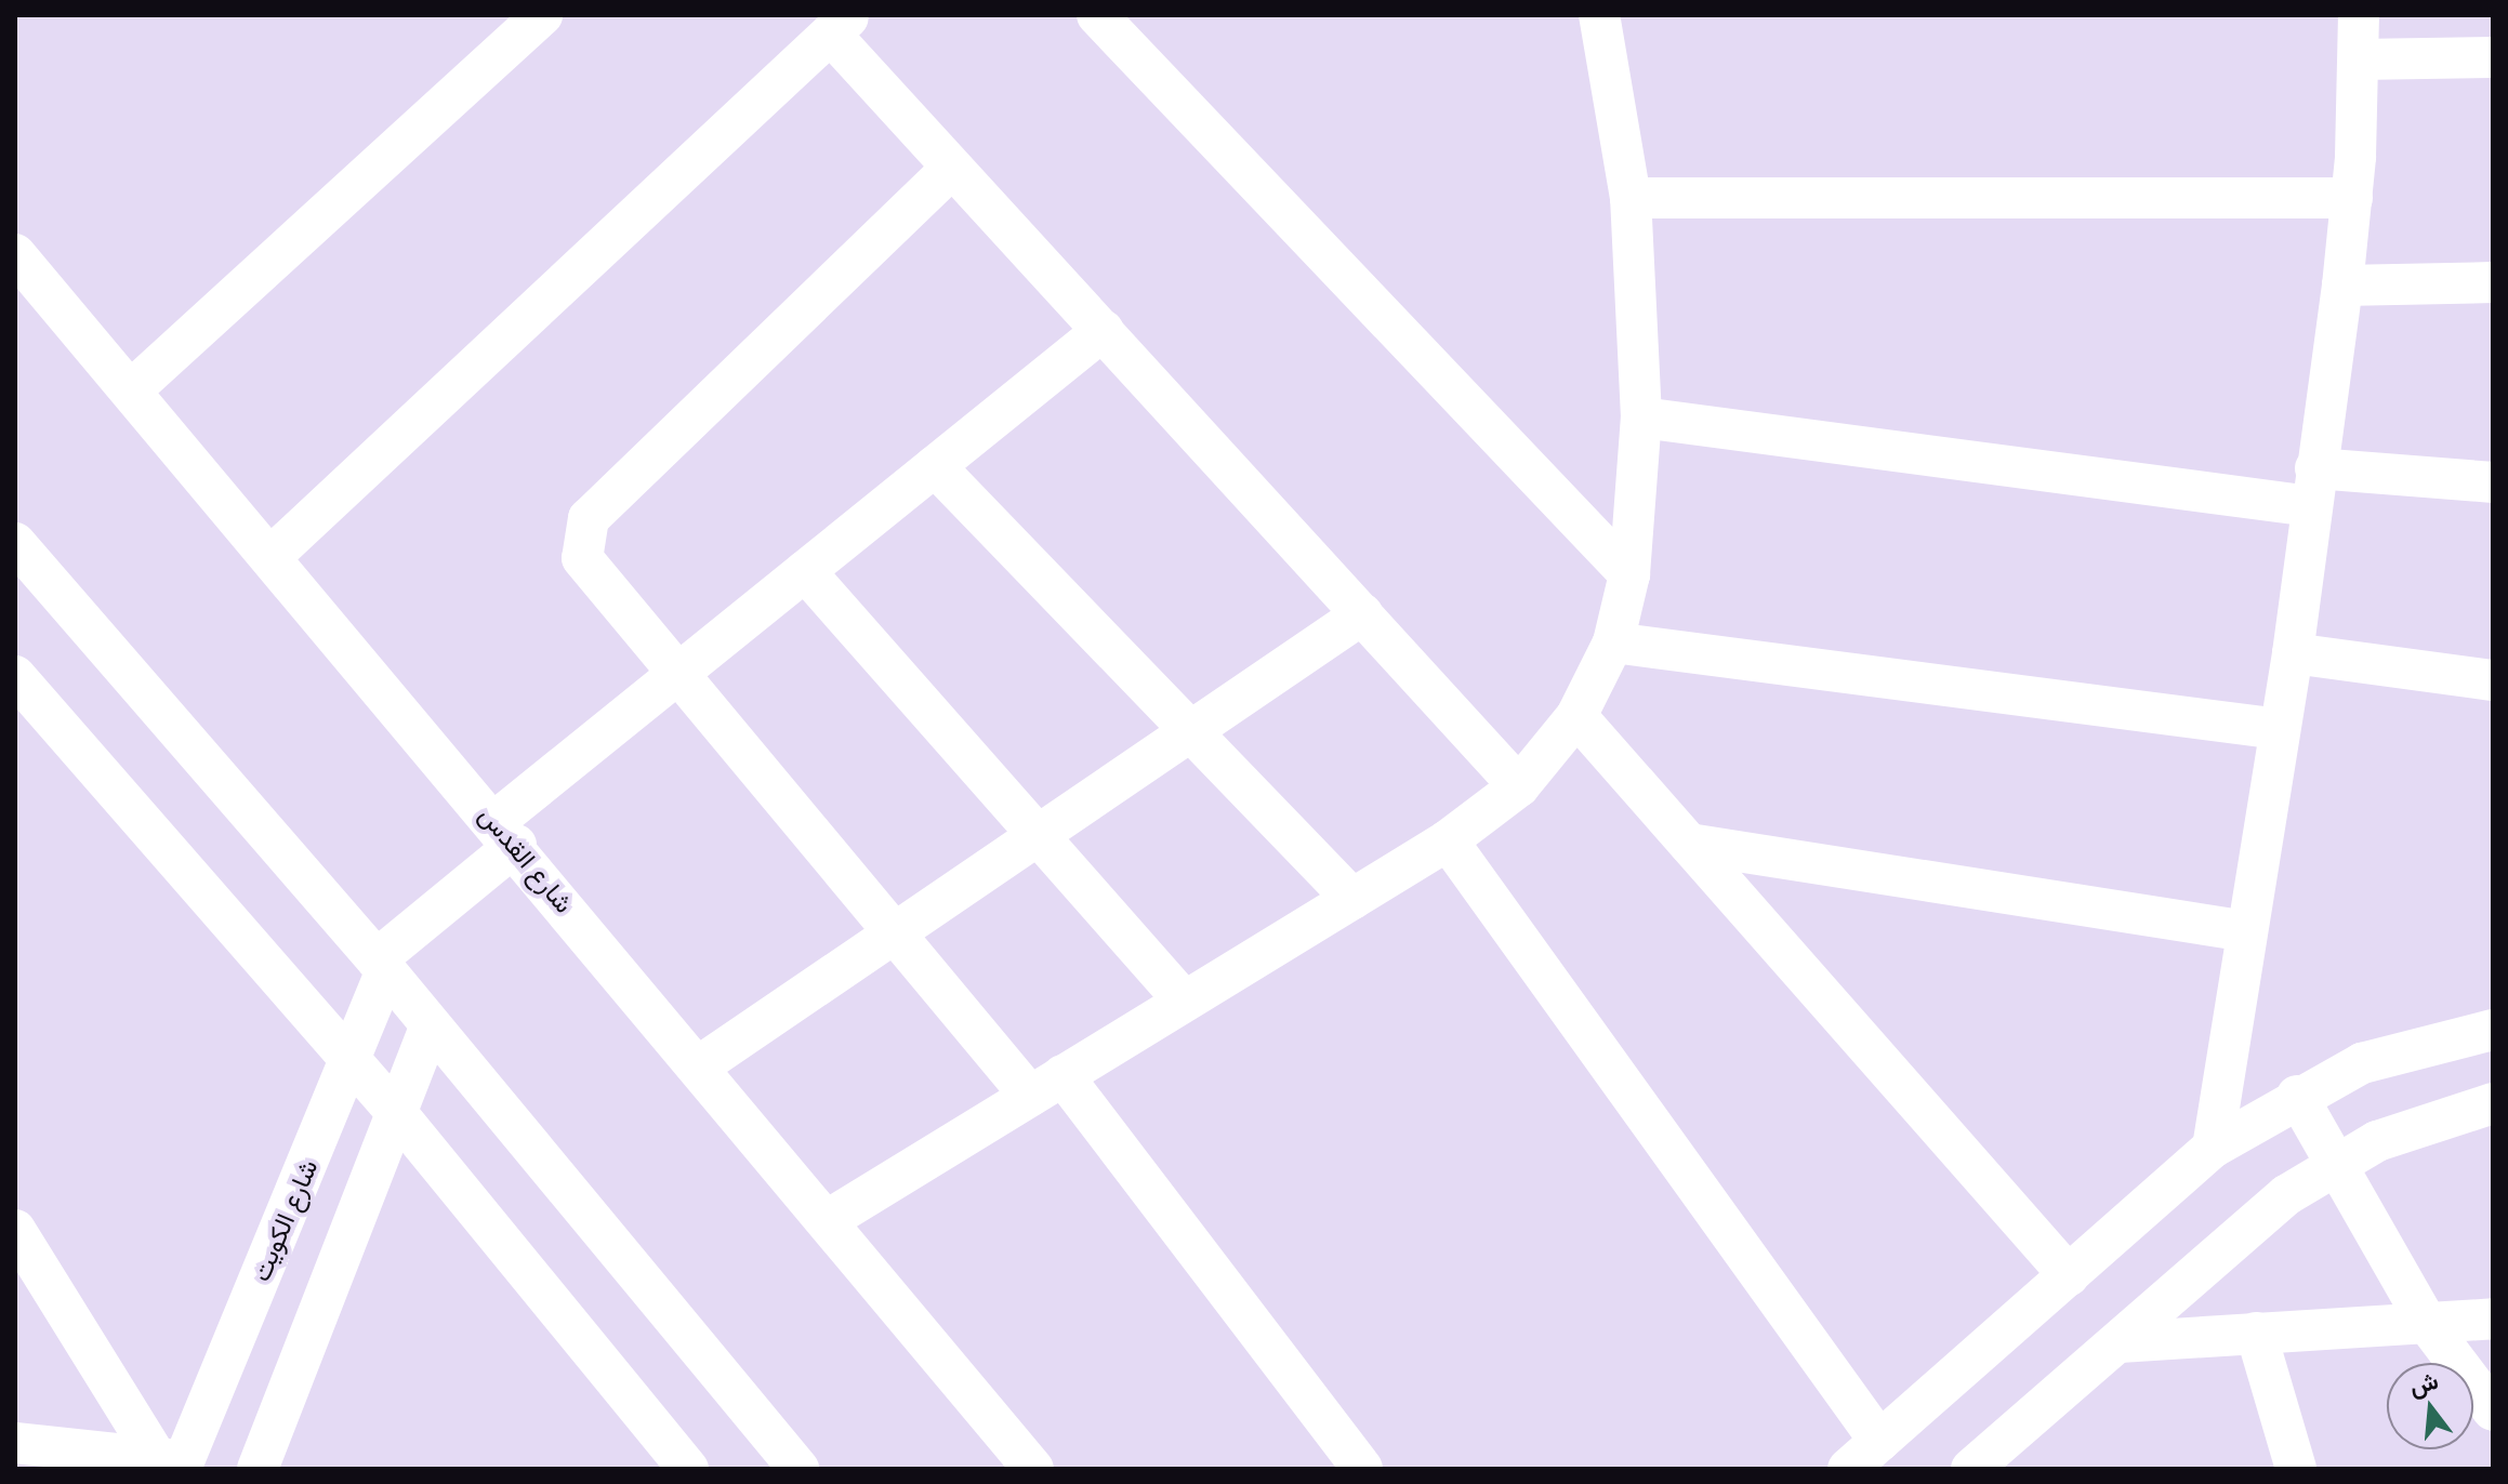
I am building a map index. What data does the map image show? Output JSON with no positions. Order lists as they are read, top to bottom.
{
  "streets": {
    "street": ["شارع القدس", "شارع الكويت"]
  },
  "north": "top"
}
